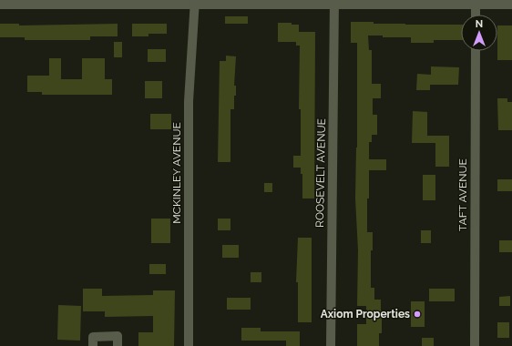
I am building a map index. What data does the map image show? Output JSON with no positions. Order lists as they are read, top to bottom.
{
  "streets": {
    "street": ["MCKINLEY AVENUE", "ROOSEVELT AVENUE", "TAFT AVENUE"]
  },
  "places": ["Axiom Properties"],
  "north": "top"
}
